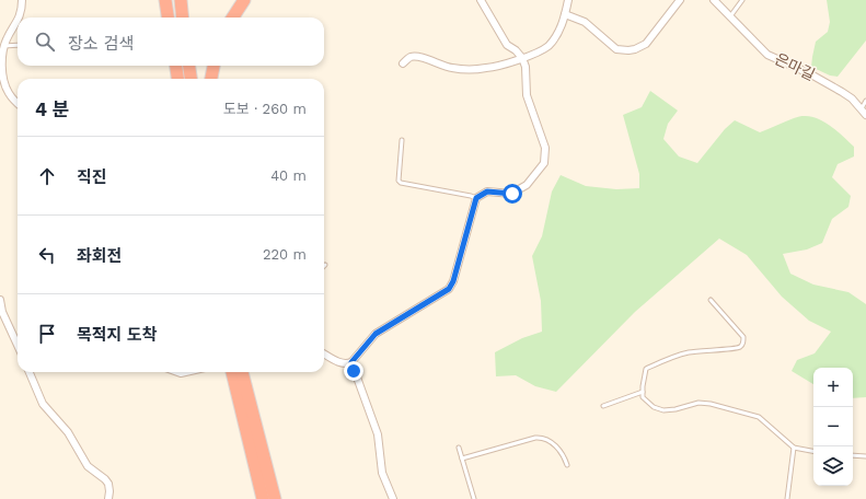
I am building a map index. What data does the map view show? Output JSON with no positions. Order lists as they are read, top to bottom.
{
  "streets": {
    "street": ["은마길"]
  },
  "page": {
    "search": "장소 검색",
    "heading": ["4 분", "도보 · 260 m"],
    "list": [
      ["직진", "40 m"],
      ["좌회전", "220 m"],
      "목적지 도착"
    ],
    "map_buttons": ["+", "−"]
  }
}
